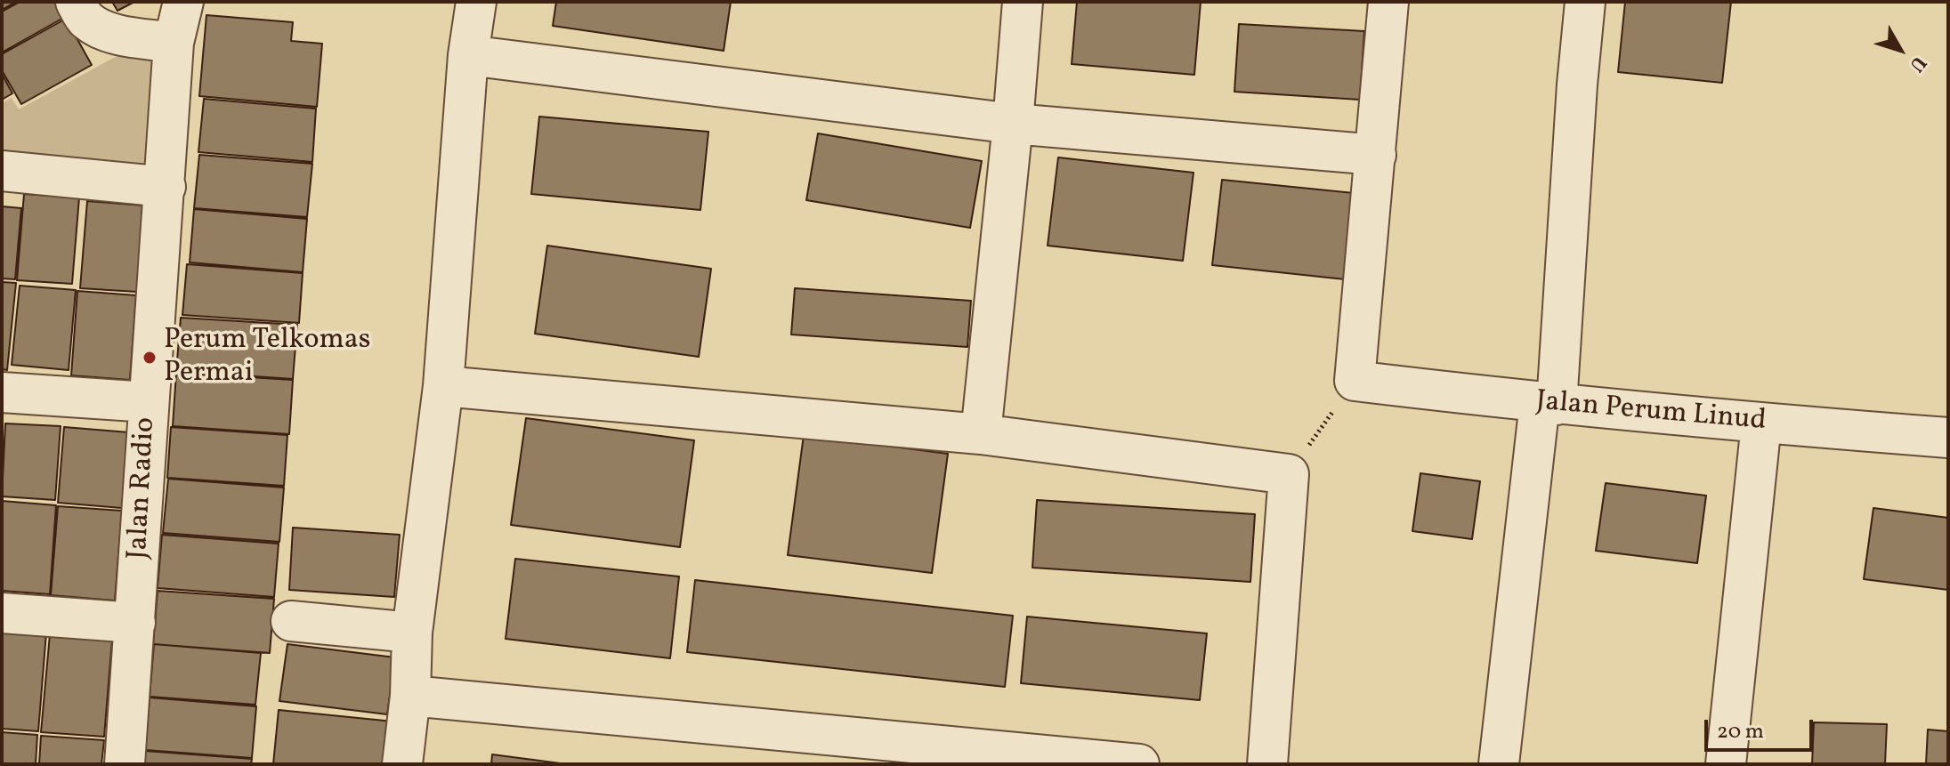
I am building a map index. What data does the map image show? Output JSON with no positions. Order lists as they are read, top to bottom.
{
  "streets": {
    "street": ["Jalan Perum Linud", "Jalan Radio"]
  },
  "places": ["Perum Telkomas Permai"],
  "scale_bar": "20 m",
  "north": "bottom right"
}
